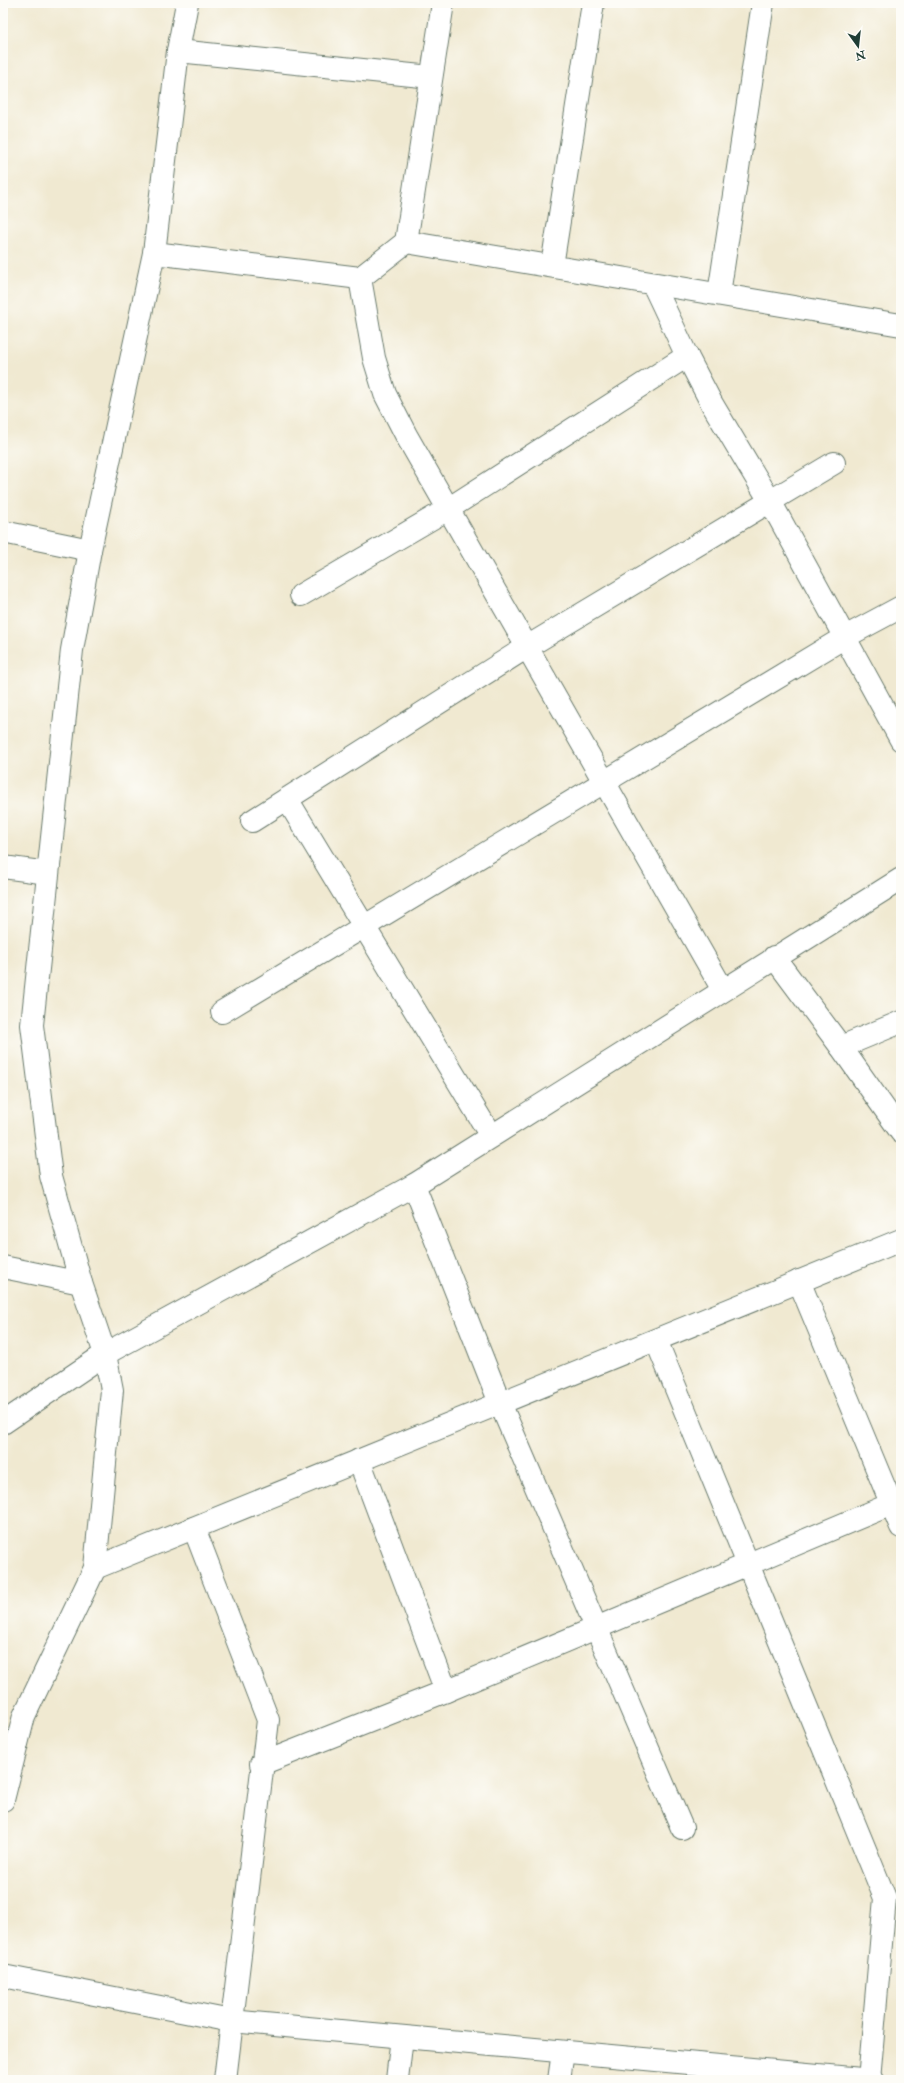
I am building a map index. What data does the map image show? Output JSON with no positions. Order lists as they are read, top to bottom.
{
  "north": "bottom"
}
